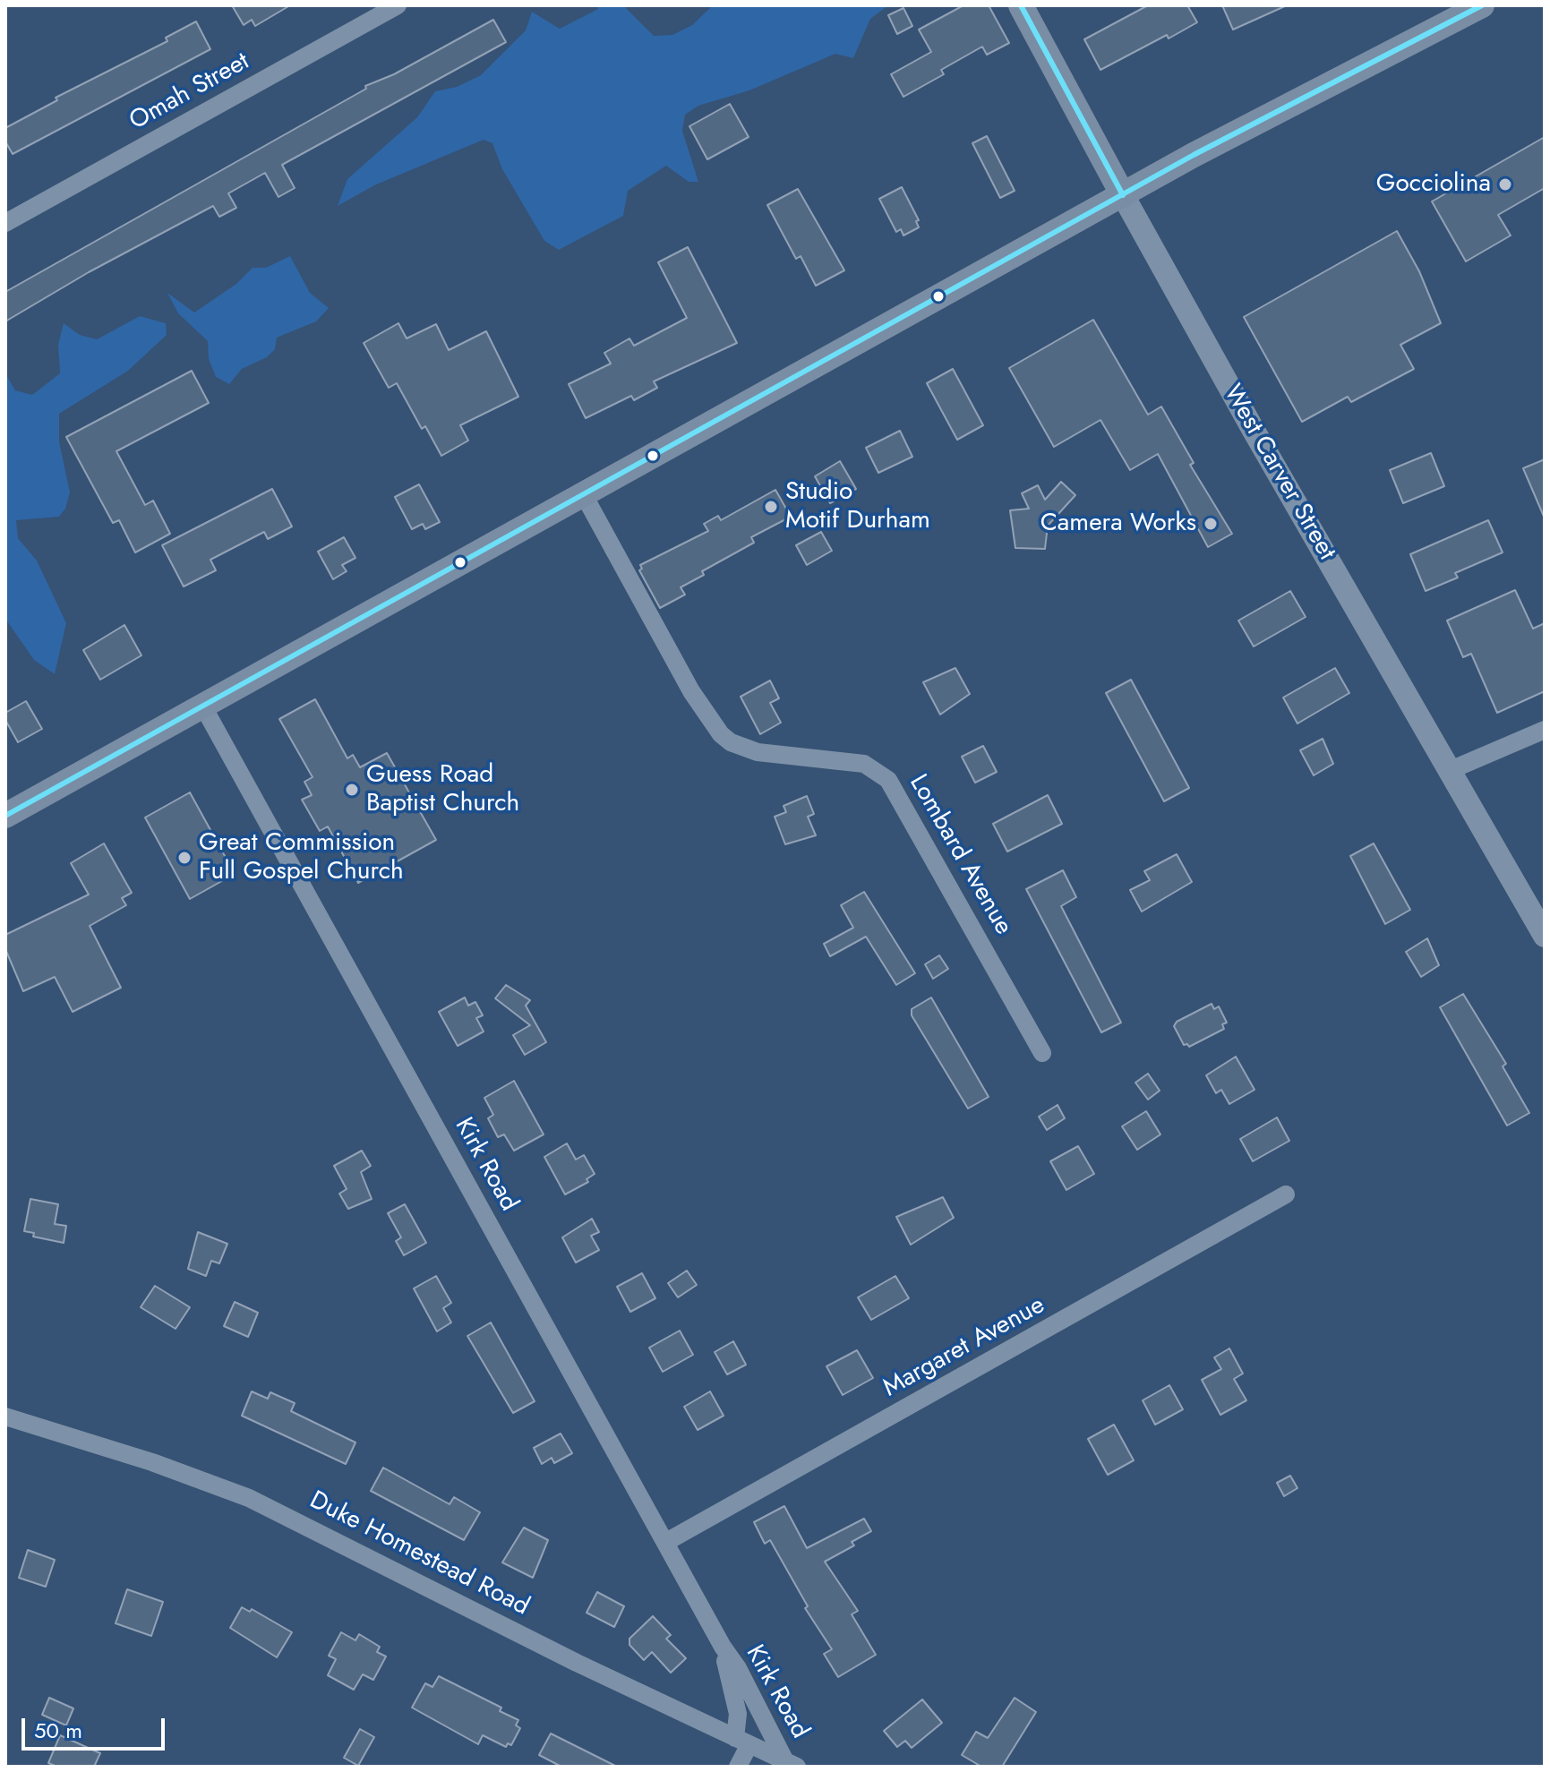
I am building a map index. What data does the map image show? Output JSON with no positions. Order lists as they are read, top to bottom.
{
  "streets": {
    "main road": ["West Carver Street"],
    "street": [
      "Omah Street",
      "Lombard Avenue",
      "Kirk Road",
      "Margaret Avenue",
      "Duke Homestead Road"
    ]
  },
  "crossings": [
    ["Kirk Road", "Margaret Avenue"],
    ["Kirk Road", "Duke Homestead Road"]
  ],
  "places": [
    "Gocciolina",
    "Studio Motif Durham",
    "Camera Works",
    "Guess Road Baptist Church",
    "Great Commission Full Gospel Church"
  ],
  "scale_bar": "50 m"
}
